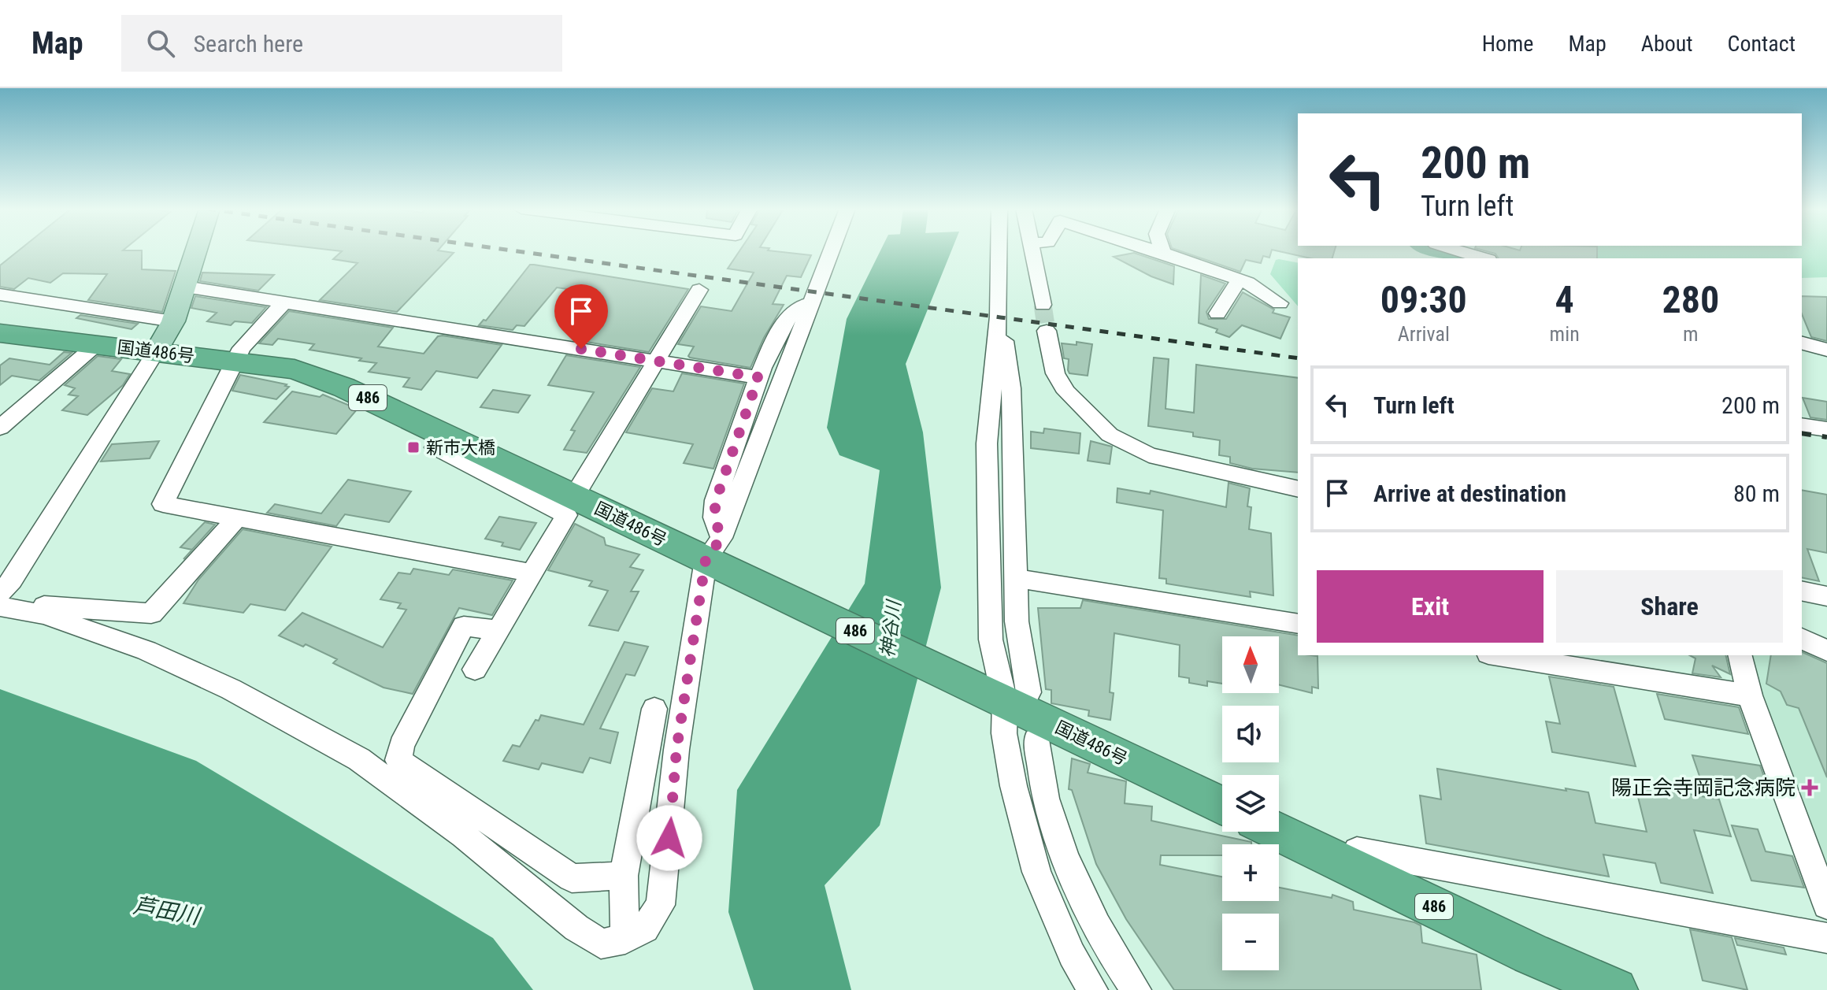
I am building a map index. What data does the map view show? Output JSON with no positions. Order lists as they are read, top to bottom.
{
  "streets": {
    "highway": ["国道486号", "486"]
  },
  "water": ["神谷川", "芦田川"],
  "places": {
    "transit": ["新市大橋"],
    "health": ["陽正会寺岡記念病院"]
  },
  "north": "top",
  "page": {
    "header": "Map",
    "search": "Search here",
    "nav": [
      "Home",
      "Map",
      "About",
      "Contact"
    ],
    "turn": ["200 m", "Turn left"],
    "eta": [
      "09:30",
      "Arrival",
      "4",
      "min",
      "280",
      "m"
    ],
    "list": [
      {
        "name": "Turn left",
        "value": "200 m"
      },
      {
        "name": "Arrive at destination",
        "value": "80 m"
      }
    ],
    "buttons": ["Exit", "Share"],
    "map_buttons": ["+", "−"]
  }
}
